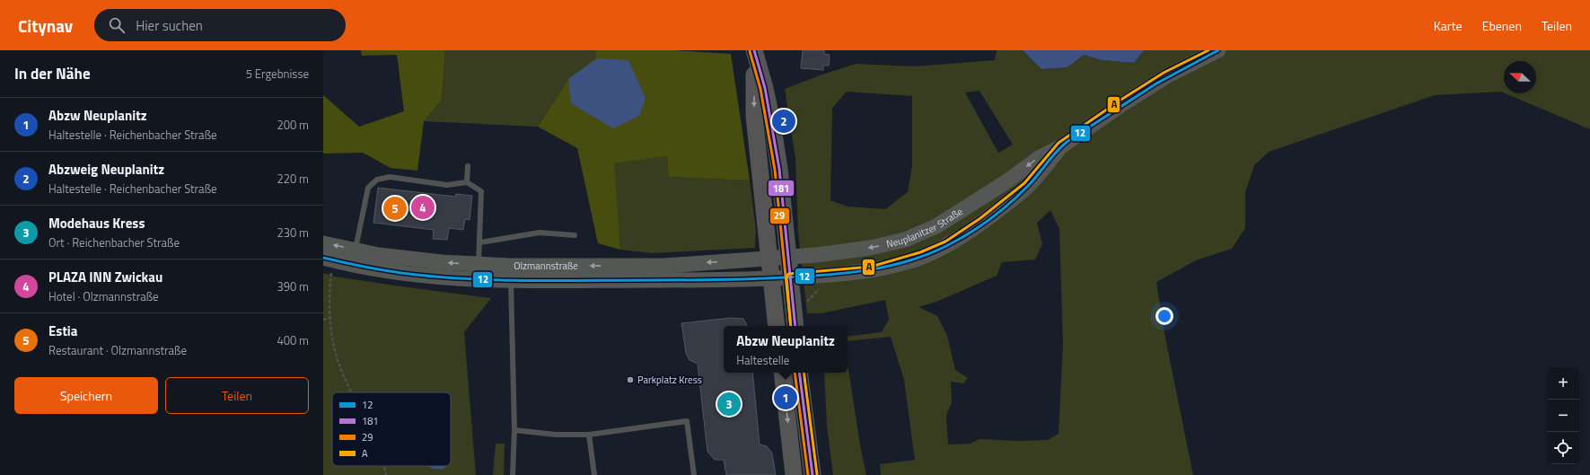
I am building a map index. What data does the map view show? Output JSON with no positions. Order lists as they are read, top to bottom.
{
  "streets": {
    "main road": ["Neuplanitzer Straße", "Olzmannstraße"]
  },
  "crossings": [
    ["Neuplanitzer Straße", "Olzmannstraße"]
  ],
  "places": ["Parkplatz Kress"],
  "lines": [
    "transit line 12",
    "transit line 181",
    "transit line A",
    "transit line 29"
  ],
  "legend": [
    "12",
    "181",
    "29",
    "A"
  ],
  "north": "left",
  "page": {
    "header": "Citynav",
    "search": "Hier suchen",
    "nav": ["Karte", "Ebenen", "Teilen"],
    "heading": ["In der Nähe", "5 Ergebnisse"],
    "list": [
      {
        "mark": "1",
        "name": "Abzw Neuplanitz",
        "note": "Haltestelle · Reichenbacher Straße",
        "value": "200 m"
      },
      {
        "mark": "2",
        "name": "Abzweig Neuplanitz",
        "note": "Haltestelle · Reichenbacher Straße",
        "value": "220 m"
      },
      {
        "mark": "3",
        "name": "Modehaus Kress",
        "note": "Ort · Reichenbacher Straße",
        "value": "230 m"
      },
      {
        "mark": "4",
        "name": "PLAZA INN Zwickau",
        "note": "Hotel · Olzmannstraße",
        "value": "390 m"
      },
      {
        "mark": "5",
        "name": "Estia",
        "note": "Restaurant · Olzmannstraße",
        "value": "400 m"
      }
    ],
    "pins": [
      "2",
      "4",
      "5",
      "1",
      "3"
    ],
    "popup": ["Abzw Neuplanitz", "Haltestelle"],
    "buttons": ["Speichern", "Teilen"],
    "map_buttons": ["+", "−"]
  }
}
